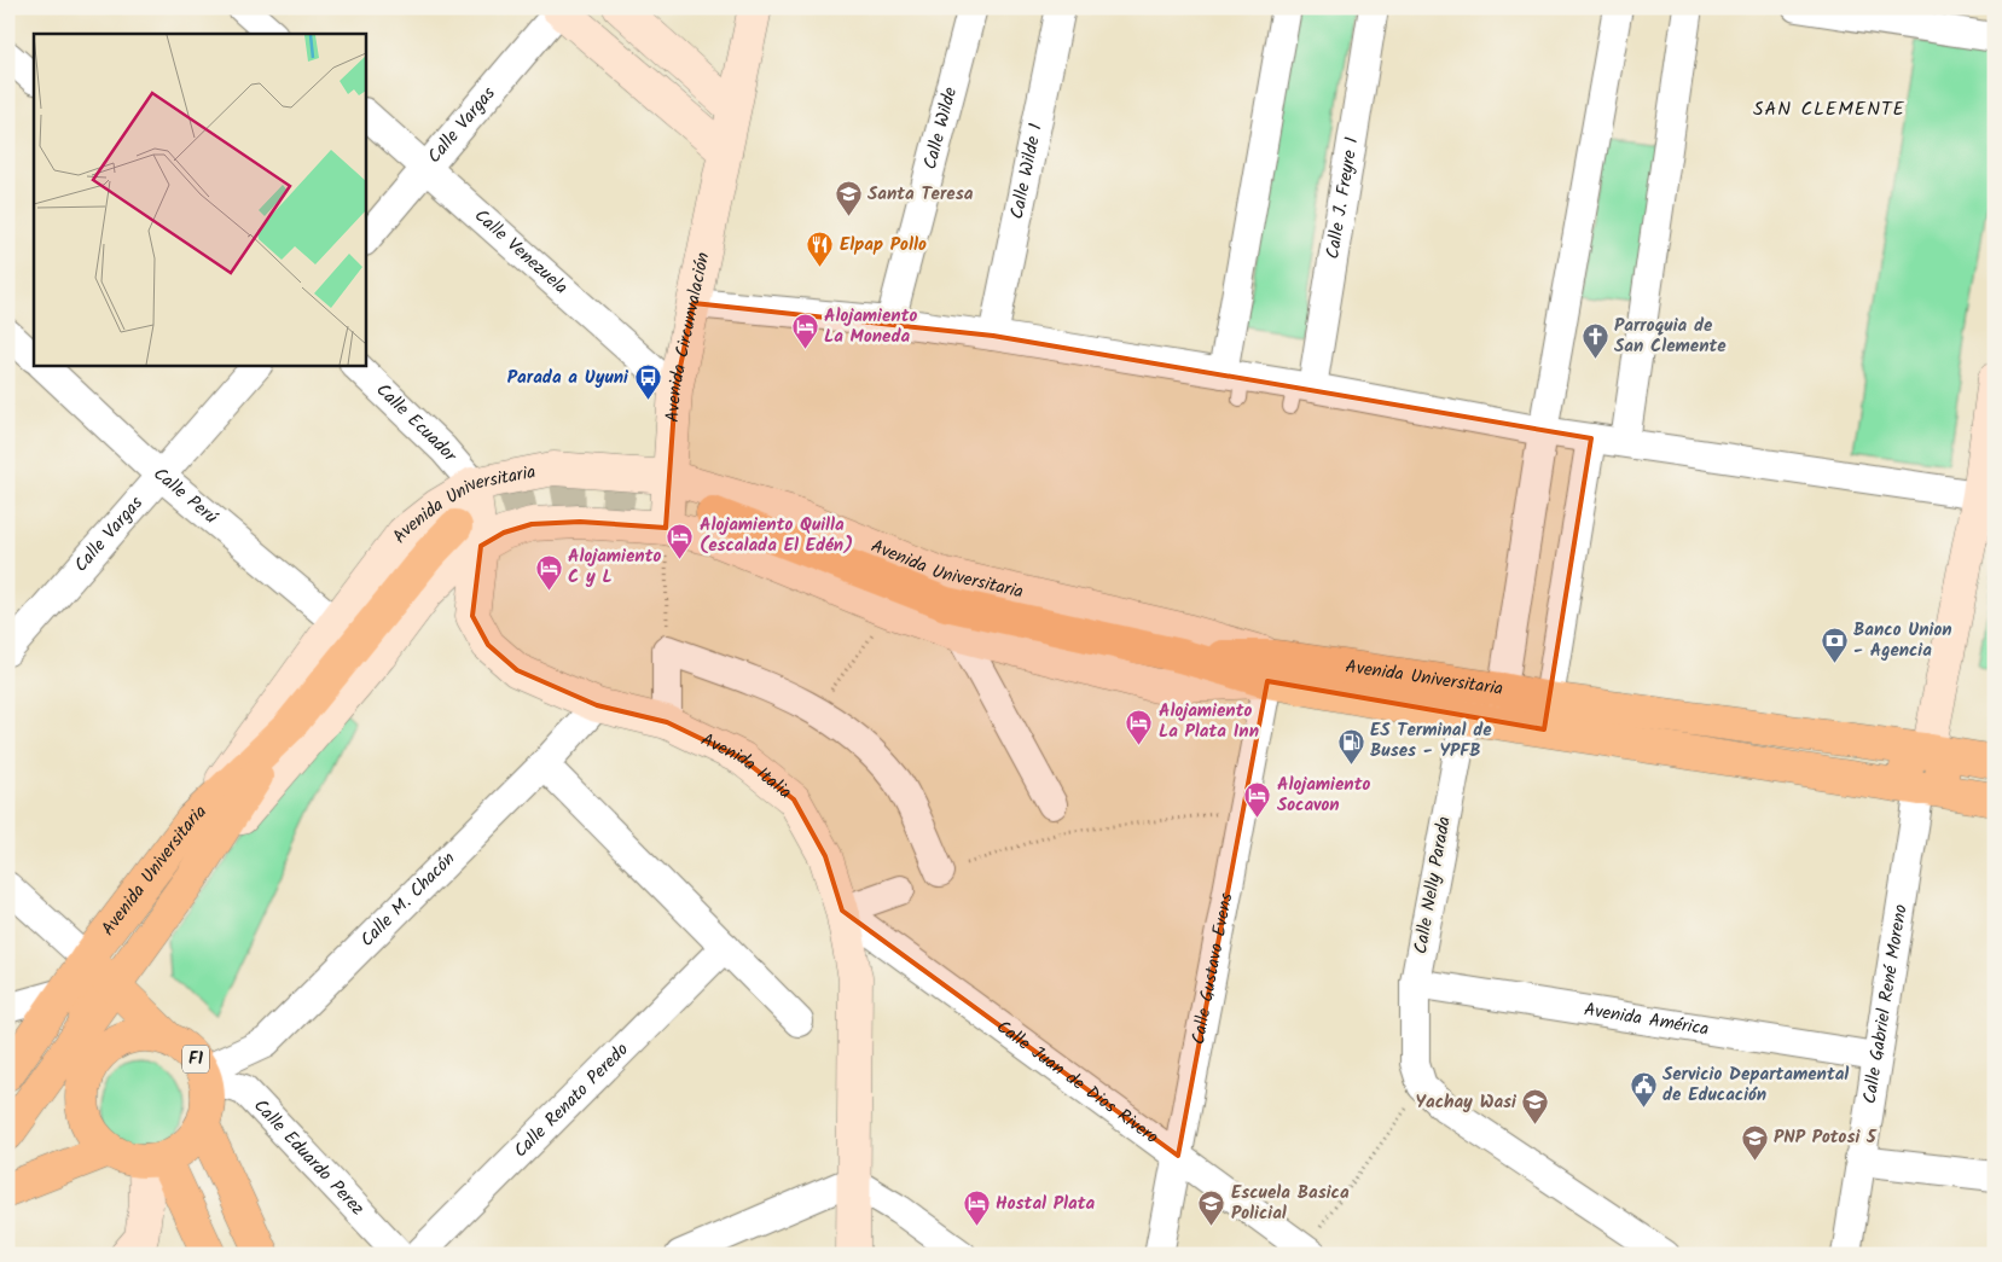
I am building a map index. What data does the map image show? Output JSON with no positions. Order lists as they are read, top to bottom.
{
  "streets": {
    "main road": [
      "Avenida Circunvalación",
      "Avenida Universitaria",
      "Avenida Italia",
      "F1"
    ],
    "street": [
      "Calle Vargas",
      "Calle Wilde",
      "Calle Wilde 1",
      "Calle J. Freyre 1",
      "Calle Venezuela",
      "Calle Ecuador",
      "Calle Perú",
      "Calle Nelly Parada",
      "Calle M. Chacón",
      "Calle Gustavo Evens",
      "Calle Gabriel René Moreno",
      "Avenida América",
      "Calle Juan de Dios Rivero",
      "Calle Renato Peredo",
      "Calle Eduardo Perez"
    ]
  },
  "crossings": [
    ["Calle Vargas", "Calle Venezuela"],
    ["Calle Vargas", "Calle Perú"],
    ["Calle Venezuela", "Avenida Circunvalación"],
    ["Avenida Circunvalación", "Avenida Universitaria"],
    ["Calle Ecuador", "Avenida Universitaria"],
    ["Calle Perú", "Avenida Universitaria"],
    ["Avenida Universitaria", "Avenida Italia"],
    ["Avenida Universitaria", "Calle Nelly Parada"],
    ["Avenida Universitaria", "Calle Gustavo Evens"],
    ["Avenida Universitaria", "Calle Gabriel René Moreno"],
    ["Avenida Universitaria", "F1"],
    ["Avenida Italia", "Calle M. Chacón"],
    ["Avenida Italia", "Calle Juan de Dios Rivero"],
    ["Calle Nelly Parada", "Avenida América"],
    ["Calle M. Chacón", "F1"],
    ["Calle M. Chacón", "Calle Eduardo Perez"],
    ["Calle Gustavo Evens", "Calle Juan de Dios Rivero"],
    ["Calle Gabriel René Moreno", "Avenida América"],
    ["F1", "Calle Eduardo Perez"]
  ],
  "districts": ["SAN CLEMENTE"],
  "places": {
    "school or university": [
      "Santa Teresa",
      "Yachay Wasi",
      "PNP Potosi 5",
      "Escuela Basica Policial"
    ],
    "restaurant": ["Elpap Pollo"],
    "hotel": [
      "Alojamiento La Moneda",
      "Alojamiento Quilla (escalada El Edén)",
      "Alojamiento C y L",
      "Alojamiento La Plata Inn",
      "Alojamiento Socavon",
      "Hostal Plata"
    ],
    "church": ["Parroquia de San Clemente"],
    "bus stop": ["Parada a Uyuni"],
    "bank": ["Banco Union - Agencia"],
    "fuel station": ["ES Terminal de Buses - YPFB"],
    "public building": ["Servicio Departamental de Educación"]
  }
}
